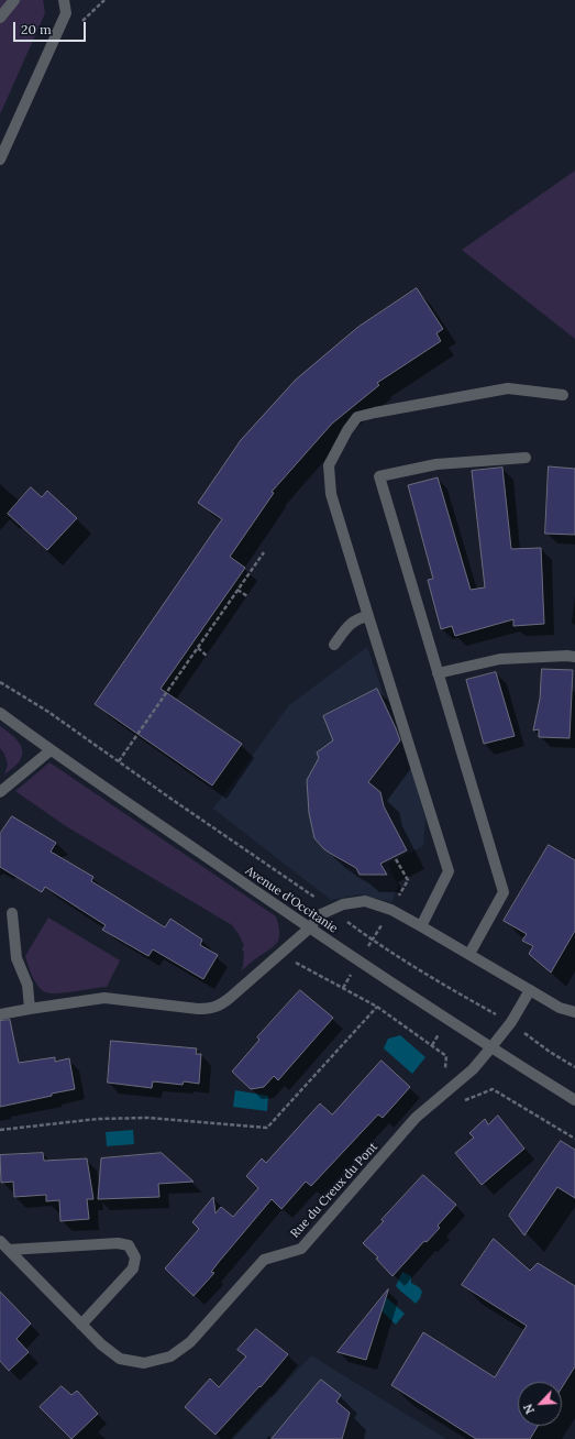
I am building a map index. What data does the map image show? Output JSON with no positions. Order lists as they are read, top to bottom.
{
  "streets": {
    "street": ["Avenue d'Occitanie", "Rue du Creux du Pont"]
  },
  "crossings": [
    ["Avenue d'Occitanie", "Rue du Creux du Pont"]
  ],
  "scale_bar": "20 m",
  "north": "bottom left"
}
